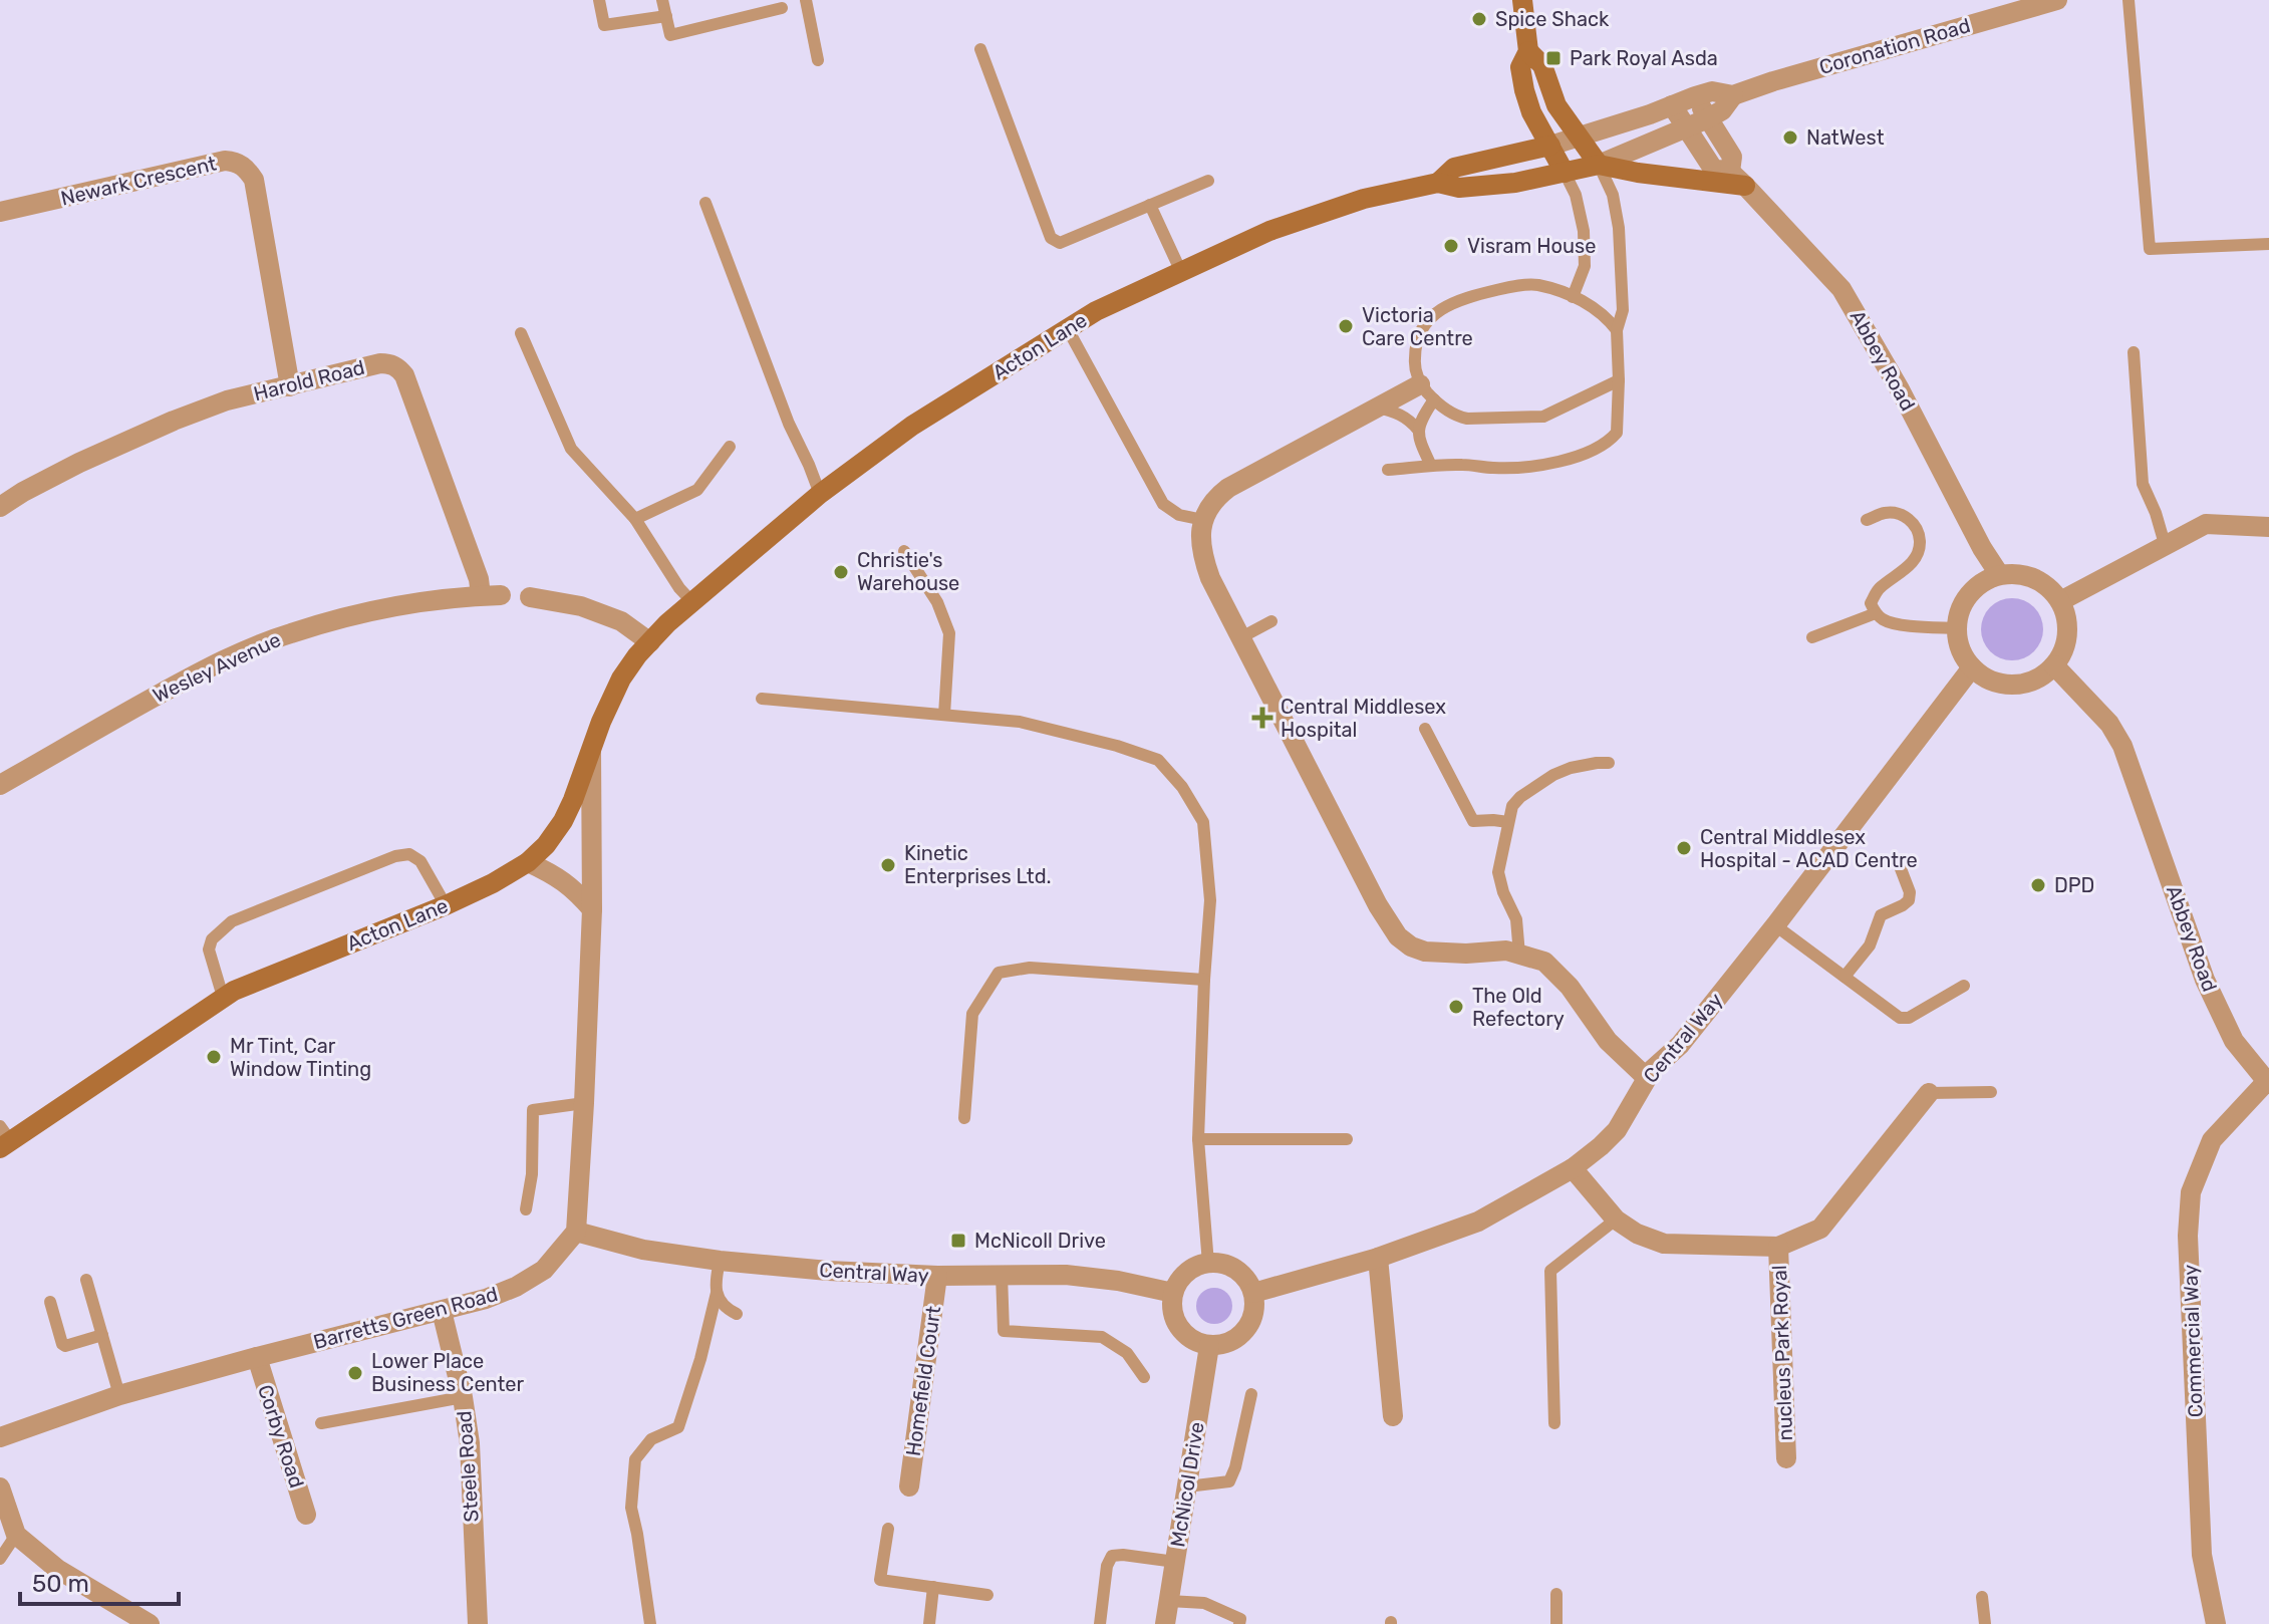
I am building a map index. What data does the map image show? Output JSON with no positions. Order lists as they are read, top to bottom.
{
  "streets": {
    "main road": ["Acton Lane"],
    "street": [
      "Coronation Road",
      "Newark Crescent",
      "Abbey Road",
      "Harold Road",
      "Wesley Avenue",
      "Central Way",
      "Barretts Green Road",
      "Commercial Way",
      "nucleus Park Royal",
      "Homefield Court",
      "Corby Road",
      "Steele Road",
      "McNicol Drive"
    ]
  },
  "crossings": [
    ["Coronation Road", "Acton Lane"],
    ["Coronation Road", "Abbey Road"],
    ["Newark Crescent", "Harold Road"],
    ["Abbey Road", "Central Way"],
    ["Abbey Road", "Commercial Way"],
    ["Harold Road", "Wesley Avenue"],
    ["Central Way", "Barretts Green Road"],
    ["Central Way", "nucleus Park Royal"],
    ["Central Way", "Homefield Court"],
    ["Central Way", "McNicol Drive"],
    ["Barretts Green Road", "Corby Road"],
    ["Barretts Green Road", "Steele Road"]
  ],
  "places": {
    "other": [
      "Spice Shack",
      "NatWest",
      "Visram House",
      "Victoria Care Centre",
      "Christie's Warehouse",
      "Central Middlesex Hospital - ACAD Centre",
      "Kinetic Enterprises Ltd.",
      "DPD",
      "The Old Refectory",
      "Mr Tint, Car Window Tinting",
      "Lower Place Business Center"
    ],
    "transit": ["Park Royal Asda", "McNicoll Drive"],
    "health": ["Central Middlesex Hospital"]
  },
  "scale_bar": "50 m"
}
